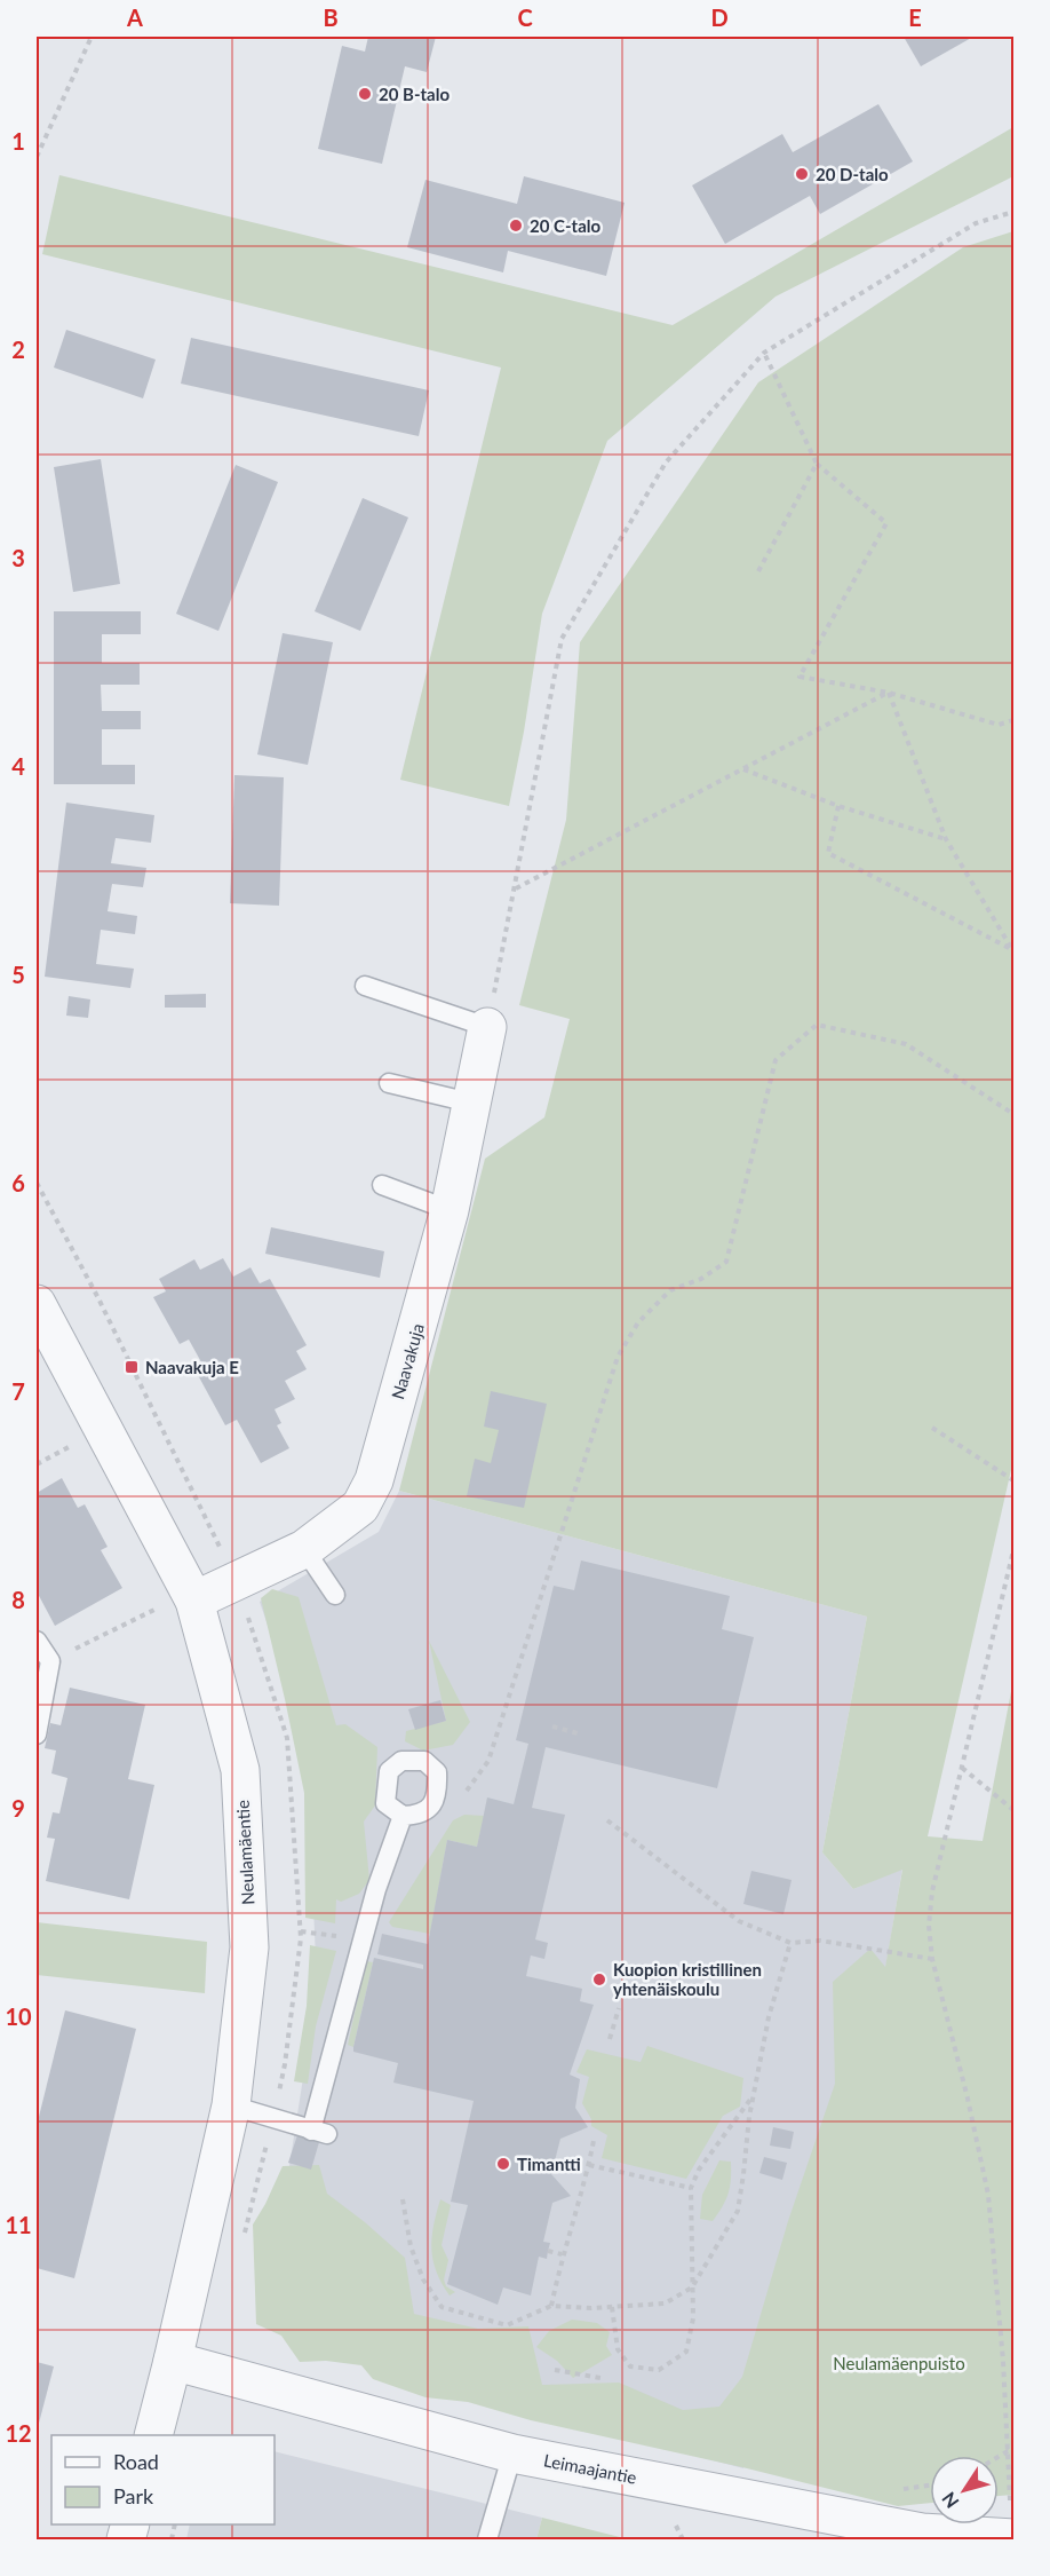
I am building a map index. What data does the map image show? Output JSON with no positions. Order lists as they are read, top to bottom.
{
  "streets": {
    "street": ["Naavakuja", "Neulamäentie", "Leimaajantie"]
  },
  "crossings": [
    ["Naavakuja", "Neulamäentie"],
    ["Neulamäentie", "Leimaajantie"]
  ],
  "parks": ["Neulamäenpuisto"],
  "places": {
    "other": [
      "20 B-talo",
      "20 D-talo",
      "20 C-talo",
      "Kuopion kristillinen yhtenäiskoulu",
      "Timantti"
    ],
    "transit": ["Naavakuja E"]
  },
  "legend": ["Road", "Park"],
  "north": "bottom left",
  "grid": {
    "columns": [
      "A",
      "B",
      "C",
      "D",
      "E"
    ],
    "rows": [
      "1",
      "2",
      "3",
      "4",
      "5",
      "6",
      "7",
      "8",
      "9",
      "10",
      "11",
      "12"
    ]
  }
}
